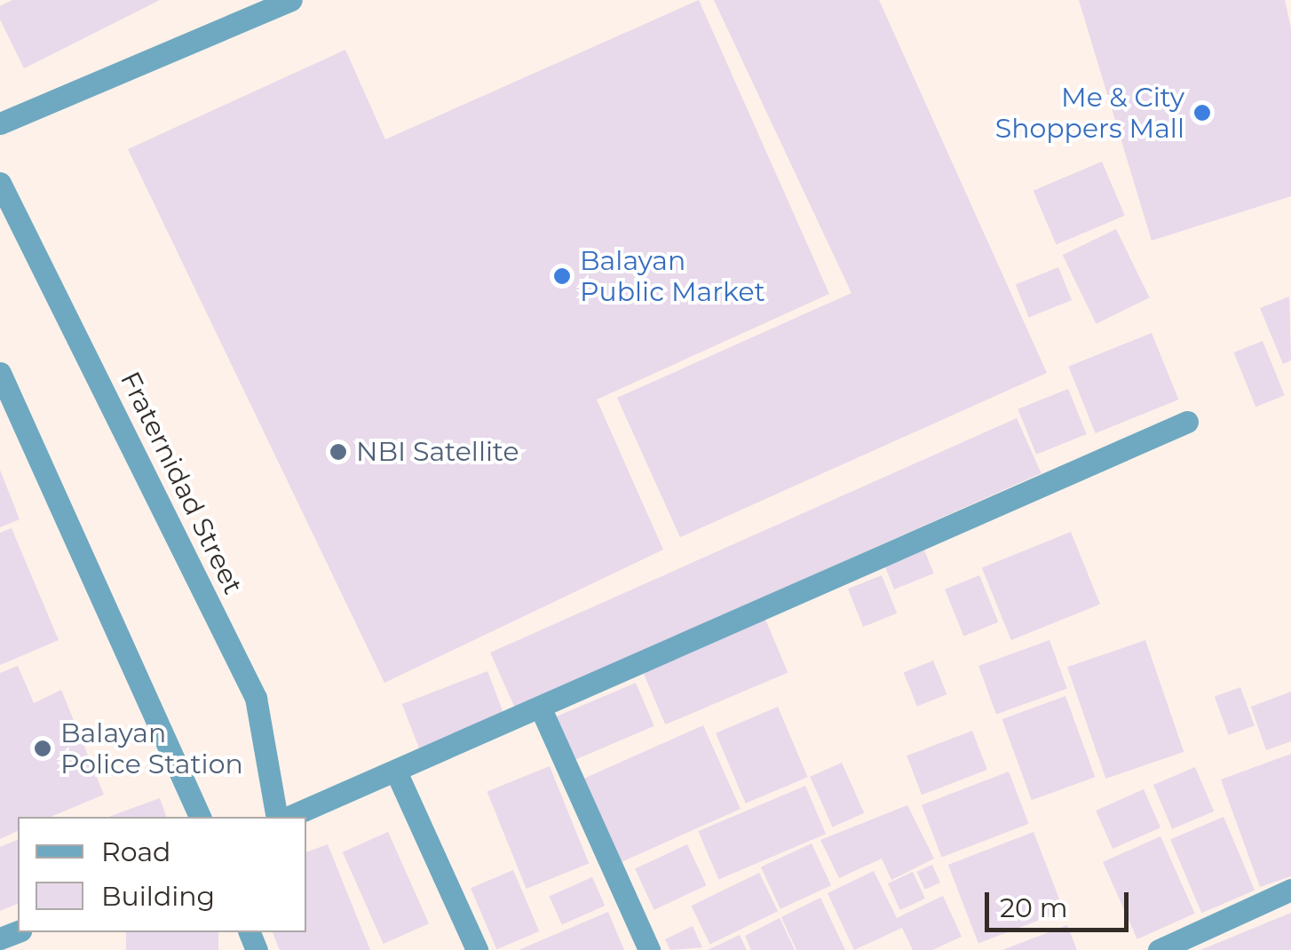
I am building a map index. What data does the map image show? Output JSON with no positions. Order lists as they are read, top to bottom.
{
  "streets": {
    "street": ["Fraternidad Street"]
  },
  "places": [
    "Me & City Shoppers Mall",
    "Balayan Public Market",
    "NBI Satellite",
    "Balayan Police Station"
  ],
  "legend": ["Road", "Building"],
  "scale_bar": "20 m"
}
